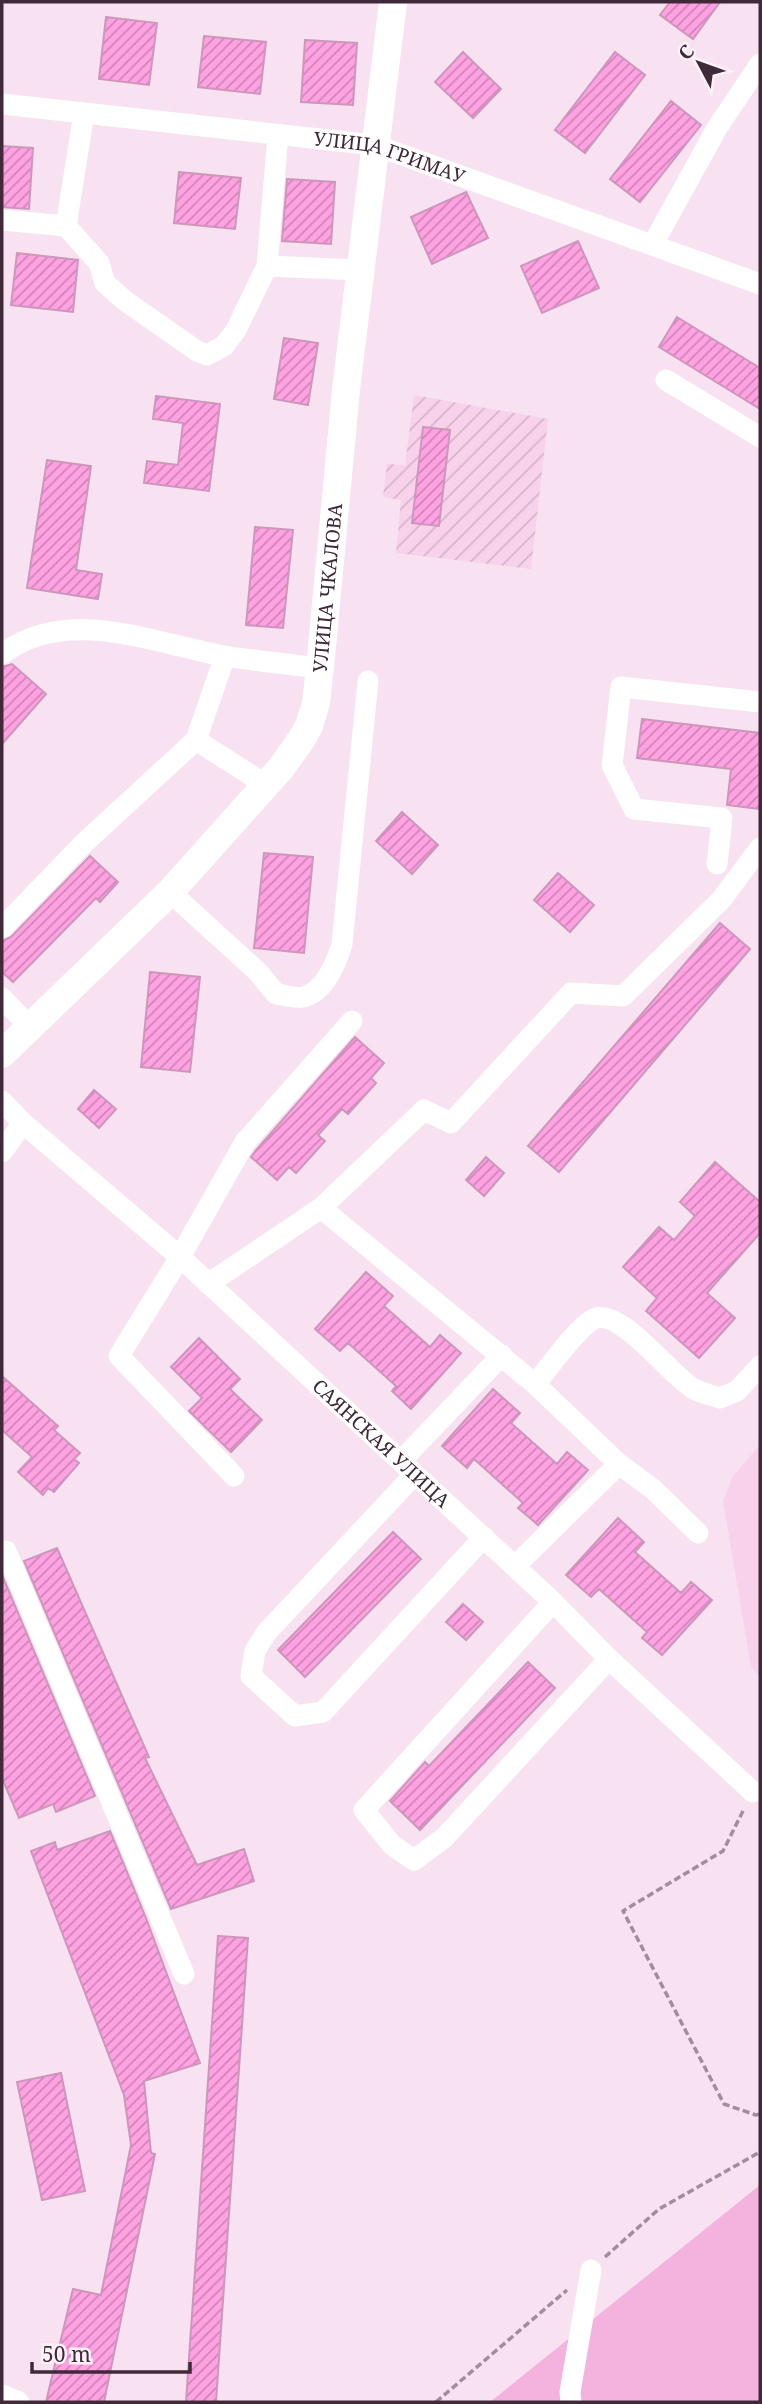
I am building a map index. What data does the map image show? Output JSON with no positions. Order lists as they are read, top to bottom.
{
  "streets": {
    "main road": ["УЛИЦА ЧКАЛОВА"],
    "street": ["УЛИЦА ГРИМАУ", "САЯНСКАЯ УЛИЦА"]
  },
  "crossings": [
    ["УЛИЦА ГРИМАУ", "УЛИЦА ЧКАЛОВА"]
  ],
  "scale_bar": "50 m",
  "north": "top left"
}
